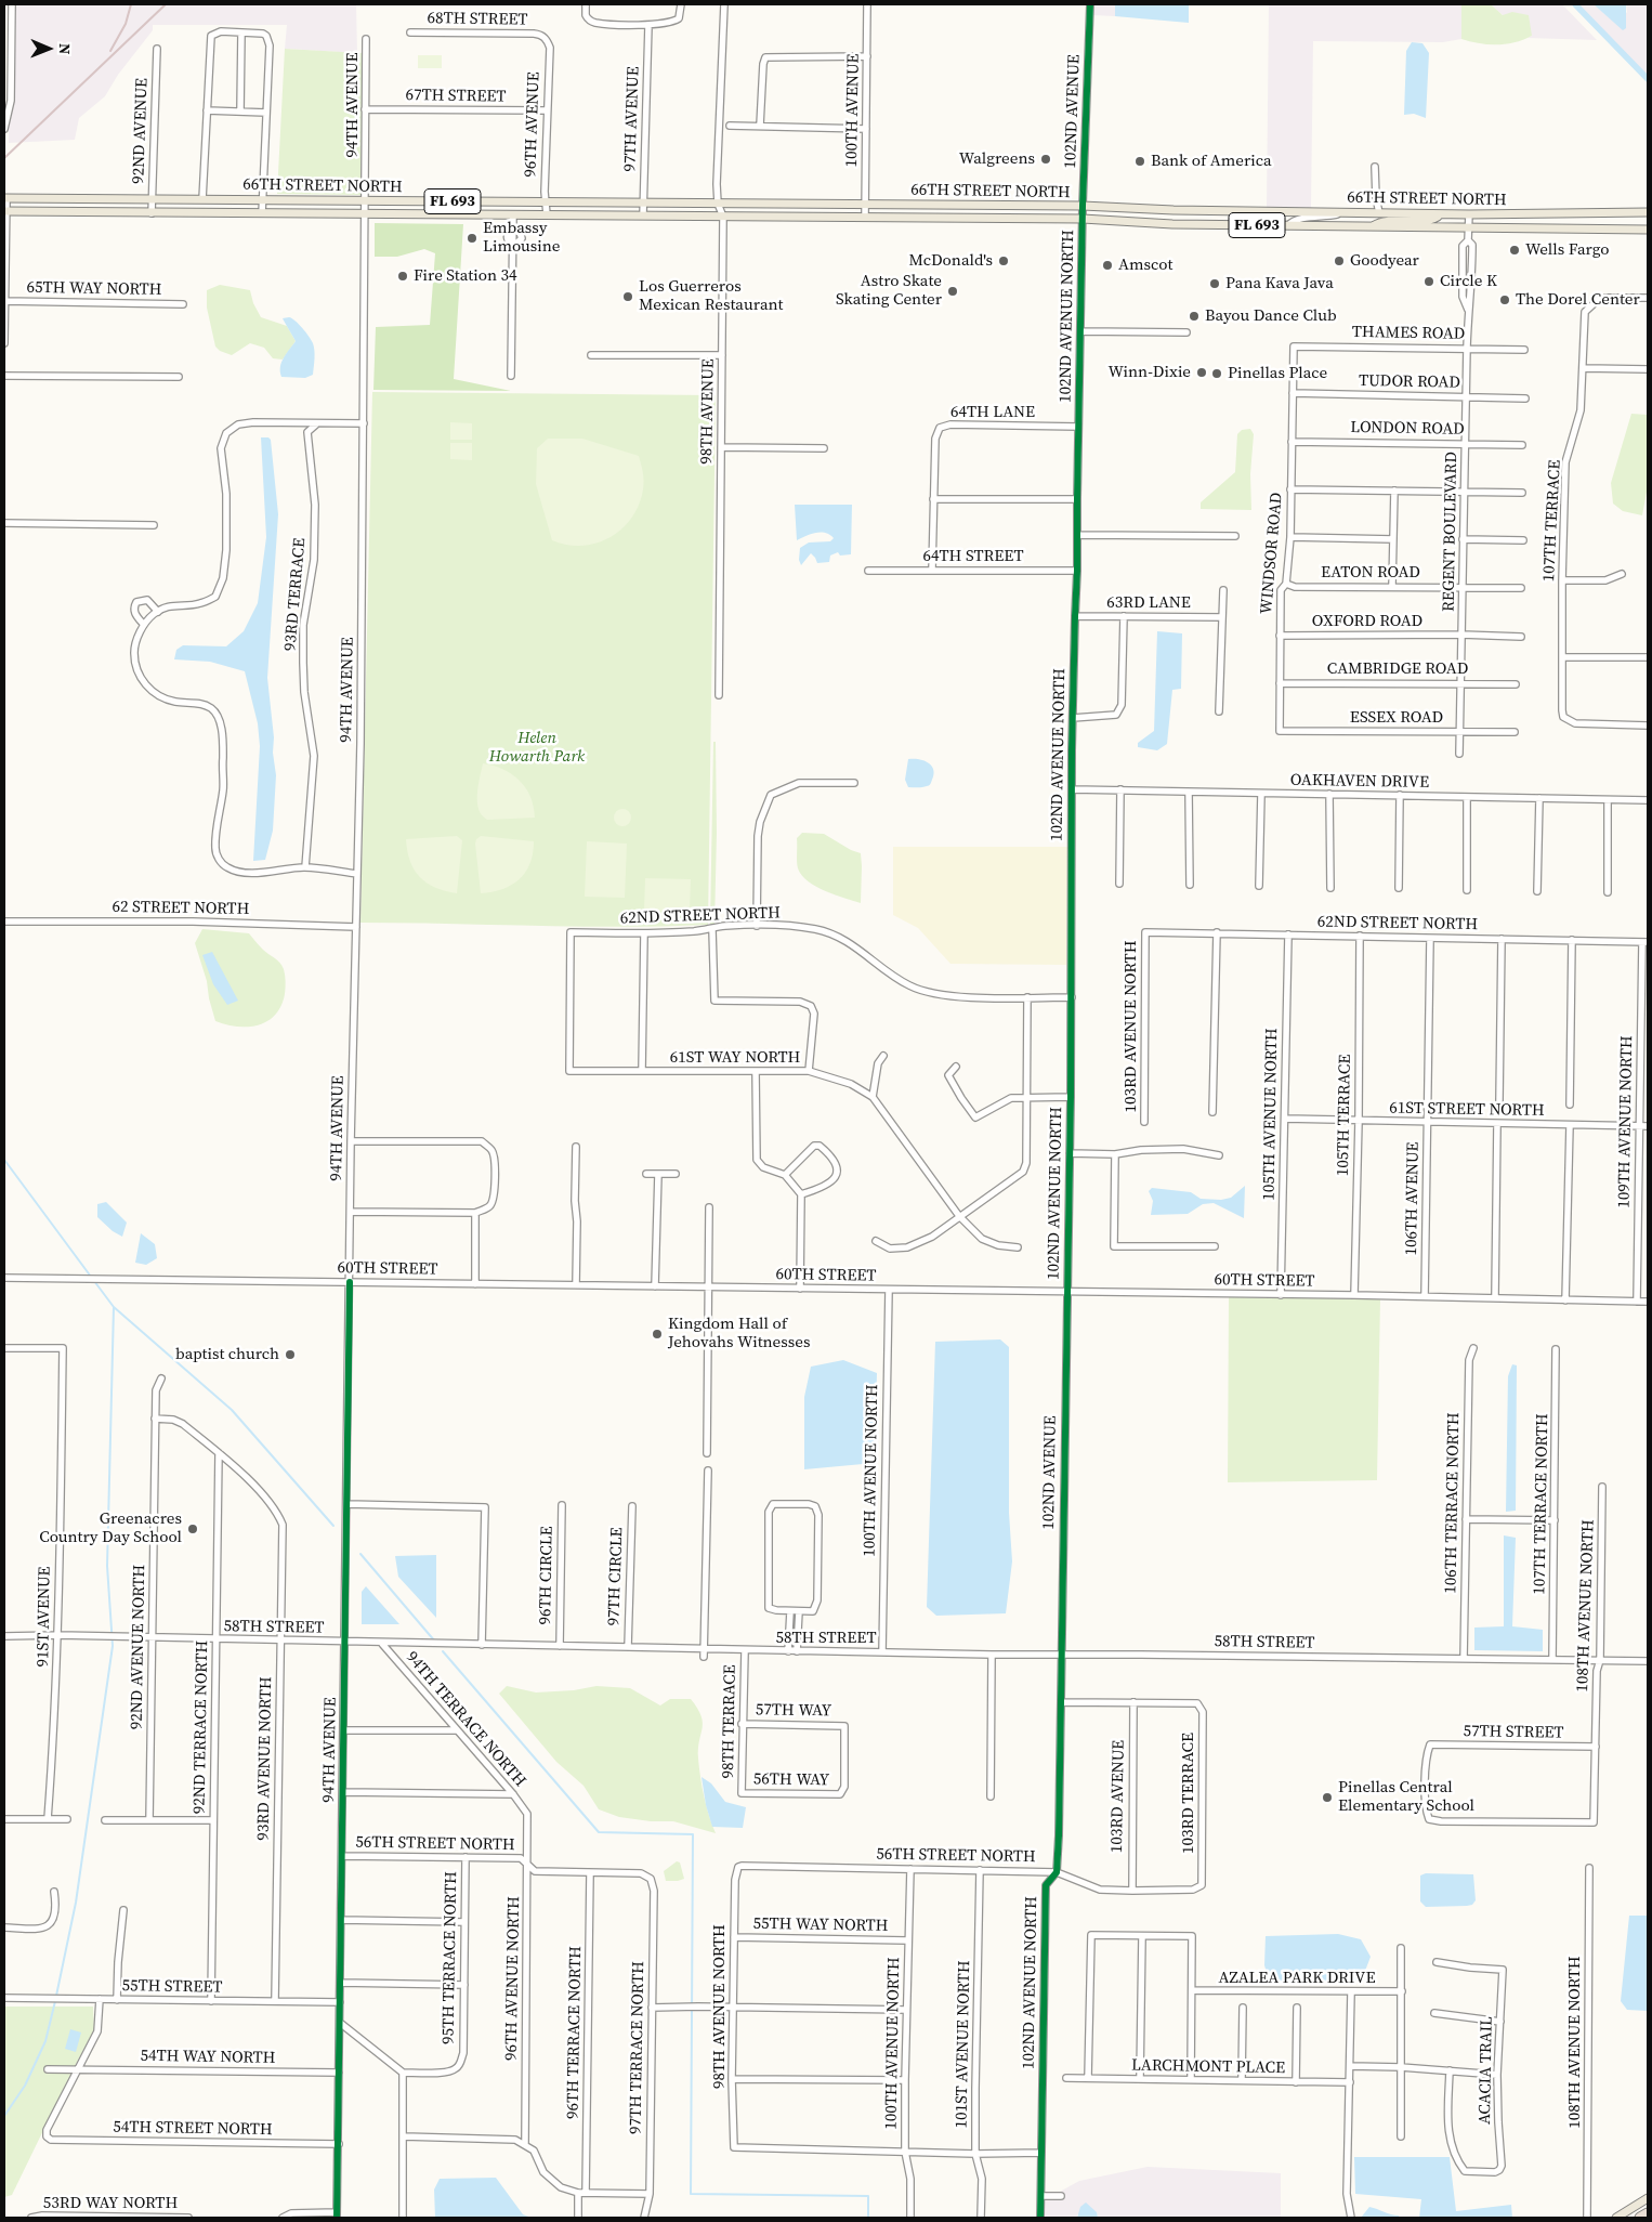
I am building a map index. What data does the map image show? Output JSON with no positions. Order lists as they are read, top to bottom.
{
  "streets": {
    "main road": ["66TH STREET NORTH", "FL 693"],
    "street": [
      "68TH STREET",
      "67TH STREET",
      "94TH AVENUE",
      "100TH AVENUE",
      "102ND AVENUE",
      "97TH AVENUE",
      "96TH AVENUE",
      "92ND AVENUE",
      "65TH WAY NORTH",
      "102ND AVENUE NORTH",
      "THAMES ROAD",
      "TUDOR ROAD",
      "98TH AVENUE",
      "64TH LANE",
      "LONDON ROAD",
      "107TH TERRACE",
      "REGENT BOULEVARD",
      "WINDSOR ROAD",
      "64TH STREET",
      "EATON ROAD",
      "93RD TERRACE",
      "63RD LANE",
      "OXFORD ROAD",
      "CAMBRIDGE ROAD",
      "ESSEX ROAD",
      "OAKHAVEN DRIVE",
      "62 STREET NORTH",
      "62ND STREET NORTH",
      "103RD AVENUE NORTH",
      "61ST WAY NORTH",
      "61ST STREET NORTH",
      "105TH AVENUE NORTH",
      "105TH TERRACE",
      "109TH AVENUE NORTH",
      "106TH AVENUE",
      "60TH STREET",
      "100TH AVENUE NORTH",
      "106TH TERRACE NORTH",
      "107TH TERRACE NORTH",
      "96TH CIRCLE",
      "97TH CIRCLE",
      "108TH AVENUE NORTH",
      "91ST AVENUE",
      "58TH STREET",
      "92ND AVENUE NORTH",
      "57TH WAY",
      "94TH TERRACE NORTH",
      "98TH TERRACE",
      "92ND TERRACE NORTH",
      "57TH STREET",
      "93RD AVENUE NORTH",
      "56TH WAY",
      "103RD TERRACE",
      "103RD AVENUE",
      "56TH STREET NORTH",
      "55TH WAY NORTH",
      "95TH TERRACE NORTH",
      "96TH AVENUE NORTH",
      "AZALEA PARK DRIVE",
      "55TH STREET",
      "98TH AVENUE NORTH",
      "96TH TERRACE NORTH",
      "101ST AVENUE NORTH",
      "97TH TERRACE NORTH",
      "54TH WAY NORTH",
      "LARCHMONT PLACE",
      "ACACIA TRAIL",
      "54TH STREET NORTH",
      "53RD WAY NORTH"
    ]
  },
  "crossings": [
    ["68TH STREET", "96TH AVENUE"],
    ["67TH STREET", "94TH AVENUE"],
    ["67TH STREET", "96TH AVENUE"],
    ["94TH AVENUE", "66TH STREET NORTH"],
    ["94TH AVENUE", "62 STREET NORTH"],
    ["94TH AVENUE", "60TH STREET"],
    ["94TH AVENUE", "58TH STREET"],
    ["94TH AVENUE", "56TH STREET NORTH"],
    ["94TH AVENUE", "55TH STREET"],
    ["94TH AVENUE", "54TH WAY NORTH"],
    ["94TH AVENUE", "54TH STREET NORTH"],
    ["100TH AVENUE", "66TH STREET NORTH"],
    ["102ND AVENUE", "66TH STREET NORTH"],
    ["102ND AVENUE", "102ND AVENUE NORTH"],
    ["102ND AVENUE", "60TH STREET"],
    ["102ND AVENUE", "58TH STREET"],
    ["97TH AVENUE", "66TH STREET NORTH"],
    ["96TH AVENUE", "66TH STREET NORTH"],
    ["92ND AVENUE", "66TH STREET NORTH"],
    ["66TH STREET NORTH", "102ND AVENUE NORTH"],
    ["66TH STREET NORTH", "98TH AVENUE"],
    ["66TH STREET NORTH", "REGENT BOULEVARD"],
    ["102ND AVENUE NORTH", "64TH LANE"],
    ["102ND AVENUE NORTH", "64TH STREET"],
    ["102ND AVENUE NORTH", "63RD LANE"],
    ["102ND AVENUE NORTH", "OAKHAVEN DRIVE"],
    ["102ND AVENUE NORTH", "62ND STREET NORTH"],
    ["102ND AVENUE NORTH", "60TH STREET"],
    ["102ND AVENUE NORTH", "58TH STREET"],
    ["102ND AVENUE NORTH", "56TH STREET NORTH"],
    ["THAMES ROAD", "REGENT BOULEVARD"],
    ["THAMES ROAD", "WINDSOR ROAD"],
    ["TUDOR ROAD", "REGENT BOULEVARD"],
    ["TUDOR ROAD", "WINDSOR ROAD"],
    ["LONDON ROAD", "REGENT BOULEVARD"],
    ["LONDON ROAD", "WINDSOR ROAD"],
    ["REGENT BOULEVARD", "EATON ROAD"],
    ["REGENT BOULEVARD", "OXFORD ROAD"],
    ["REGENT BOULEVARD", "CAMBRIDGE ROAD"],
    ["REGENT BOULEVARD", "ESSEX ROAD"],
    ["WINDSOR ROAD", "EATON ROAD"],
    ["WINDSOR ROAD", "OXFORD ROAD"],
    ["WINDSOR ROAD", "CAMBRIDGE ROAD"],
    ["WINDSOR ROAD", "ESSEX ROAD"],
    ["62ND STREET NORTH", "103RD AVENUE NORTH"],
    ["62ND STREET NORTH", "61ST WAY NORTH"],
    ["62ND STREET NORTH", "105TH AVENUE NORTH"],
    ["62ND STREET NORTH", "105TH TERRACE"],
    ["62ND STREET NORTH", "109TH AVENUE NORTH"],
    ["62ND STREET NORTH", "106TH AVENUE"],
    ["61ST STREET NORTH", "105TH AVENUE NORTH"],
    ["61ST STREET NORTH", "105TH TERRACE"],
    ["61ST STREET NORTH", "109TH AVENUE NORTH"],
    ["61ST STREET NORTH", "106TH AVENUE"],
    ["105TH AVENUE NORTH", "60TH STREET"],
    ["105TH TERRACE", "60TH STREET"],
    ["109TH AVENUE NORTH", "60TH STREET"],
    ["106TH AVENUE", "60TH STREET"],
    ["60TH STREET", "100TH AVENUE NORTH"],
    ["100TH AVENUE NORTH", "58TH STREET"],
    ["100TH AVENUE NORTH", "56TH STREET NORTH"],
    ["100TH AVENUE NORTH", "55TH WAY NORTH"],
    ["100TH AVENUE NORTH", "98TH AVENUE NORTH"],
    ["106TH TERRACE NORTH", "58TH STREET"],
    ["107TH TERRACE NORTH", "58TH STREET"],
    ["96TH CIRCLE", "58TH STREET"],
    ["97TH CIRCLE", "58TH STREET"],
    ["108TH AVENUE NORTH", "58TH STREET"],
    ["108TH AVENUE NORTH", "57TH STREET"],
    ["91ST AVENUE", "58TH STREET"],
    ["58TH STREET", "92ND AVENUE NORTH"],
    ["58TH STREET", "94TH TERRACE NORTH"],
    ["58TH STREET", "98TH TERRACE"],
    ["58TH STREET", "92ND TERRACE NORTH"],
    ["58TH STREET", "93RD AVENUE NORTH"],
    ["57TH WAY", "98TH TERRACE"],
    ["57TH WAY", "56TH WAY"],
    ["94TH TERRACE NORTH", "96TH AVENUE NORTH"],
    ["98TH TERRACE", "56TH WAY"],
    ["92ND TERRACE NORTH", "93RD AVENUE NORTH"],
    ["92ND TERRACE NORTH", "55TH STREET"],
    ["93RD AVENUE NORTH", "55TH STREET"],
    ["103RD TERRACE", "103RD AVENUE"],
    ["103RD TERRACE", "56TH STREET NORTH"],
    ["103RD AVENUE", "56TH STREET NORTH"],
    ["56TH STREET NORTH", "95TH TERRACE NORTH"],
    ["56TH STREET NORTH", "96TH AVENUE NORTH"],
    ["56TH STREET NORTH", "98TH AVENUE NORTH"],
    ["56TH STREET NORTH", "96TH TERRACE NORTH"],
    ["56TH STREET NORTH", "101ST AVENUE NORTH"],
    ["56TH STREET NORTH", "97TH TERRACE NORTH"],
    ["55TH WAY NORTH", "98TH AVENUE NORTH"],
    ["54TH WAY NORTH", "54TH STREET NORTH"]
  ],
  "parks": ["Helen Howarth Park"],
  "places": [
    "Walgreens",
    "Bank of America",
    "Embassy Limousine",
    "Wells Fargo",
    "McDonald's",
    "Goodyear",
    "Amscot",
    "Fire Station 34",
    "Circle K",
    "Pana Kava Java",
    "Astro Skate Skating Center",
    "Los Guerreros Mexican Restaurant",
    "The Dorel Center",
    "Bayou Dance Club",
    "Winn-Dixie",
    "Pinellas Place",
    "Kingdom Hall of Jehovahs Witnesses",
    "baptist church",
    "Greenacres Country Day School",
    "Pinellas Central Elementary School"
  ],
  "north": "right"
}
